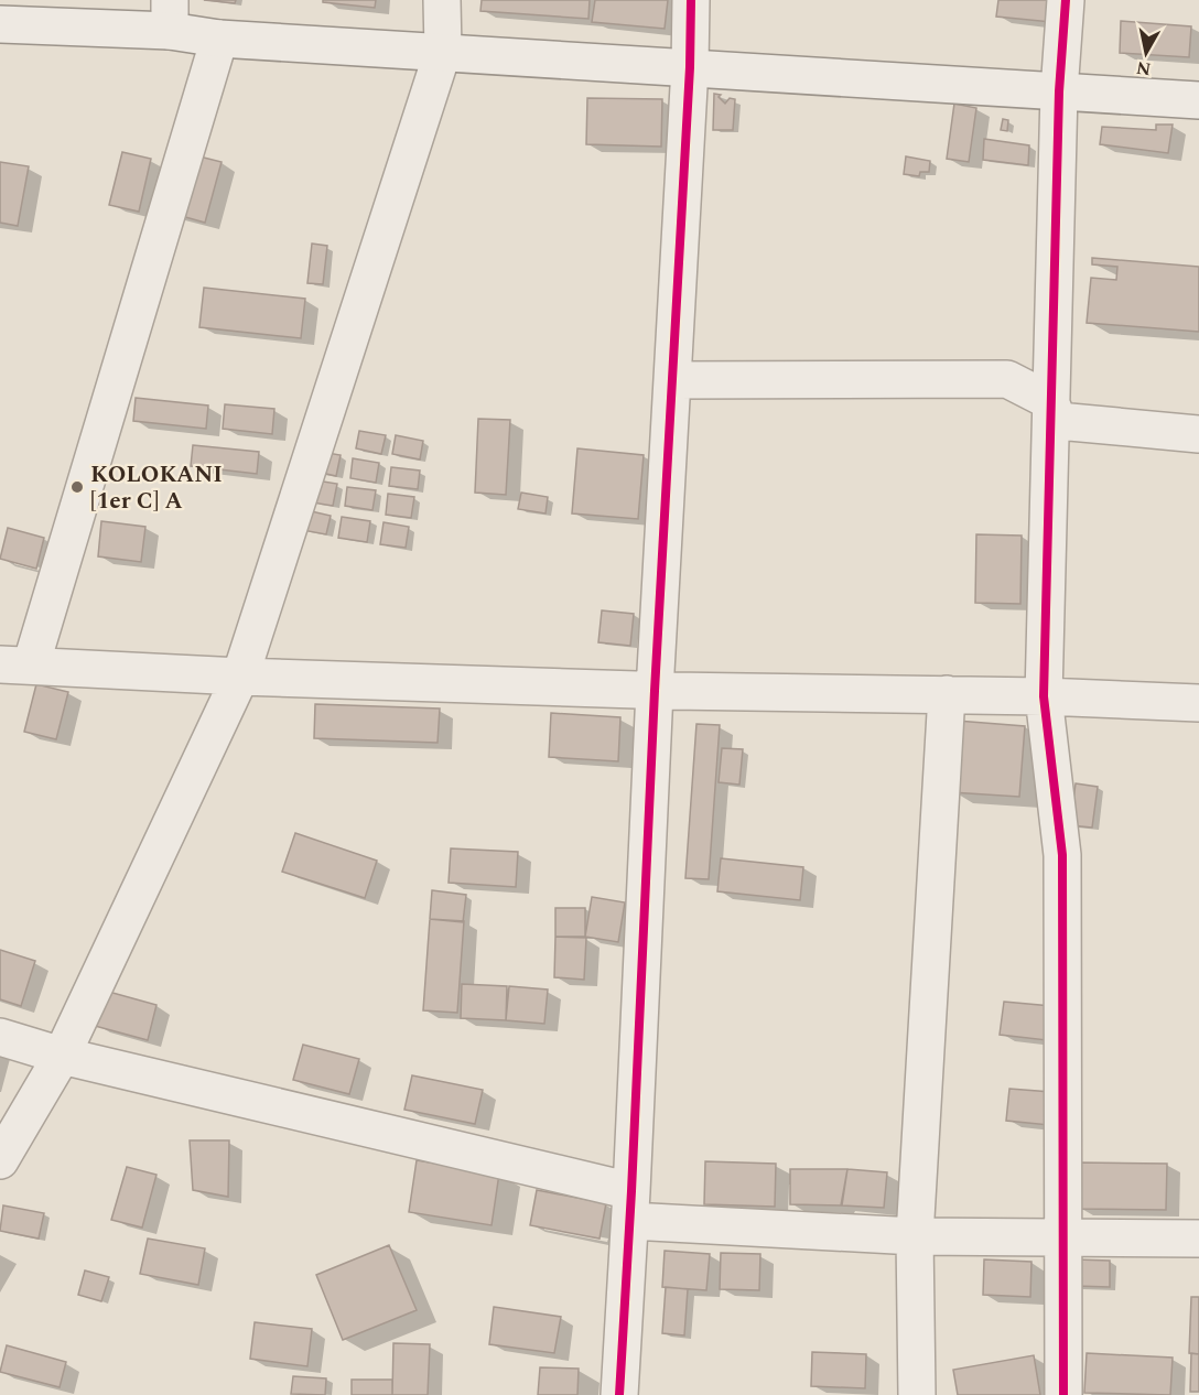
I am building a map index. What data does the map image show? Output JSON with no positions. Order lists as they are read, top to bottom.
{
  "places": ["KOLOKANI [1er C] A"],
  "north": "bottom"
}
